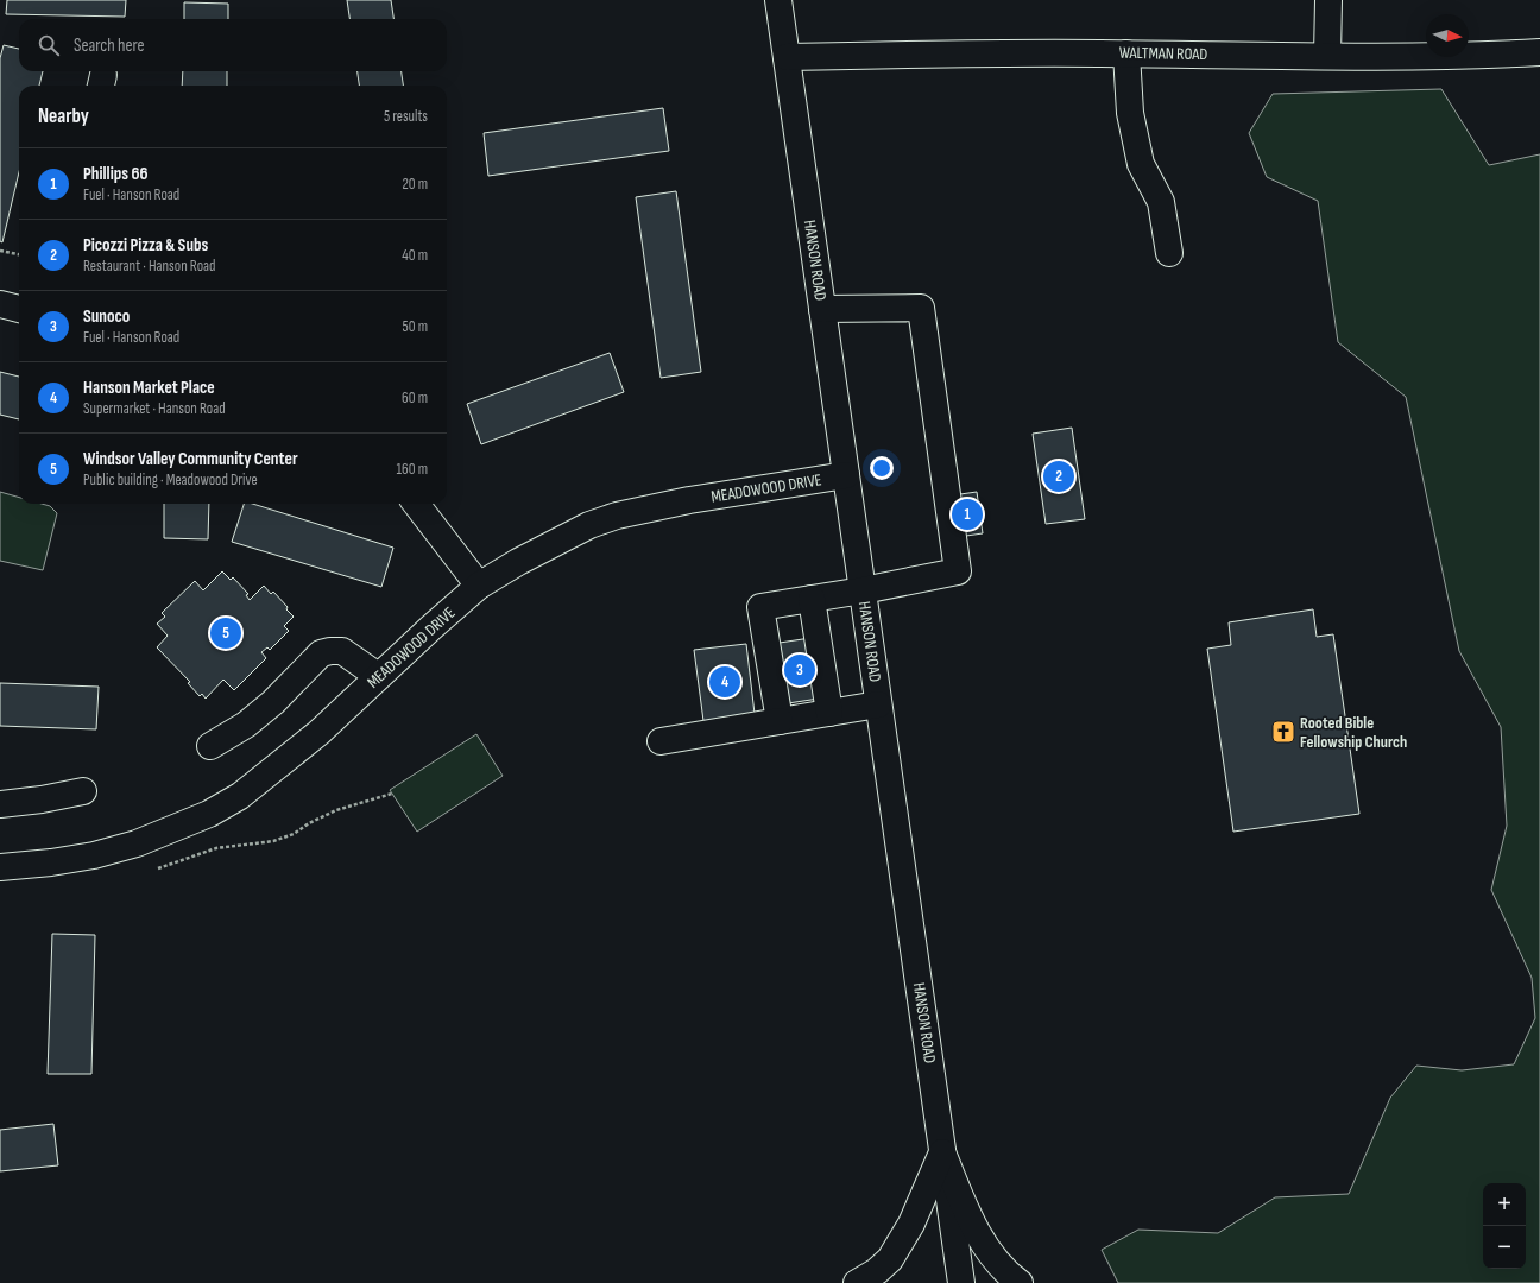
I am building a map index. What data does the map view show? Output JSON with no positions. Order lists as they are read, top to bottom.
{
  "streets": {
    "street": ["WALTMAN ROAD", "HANSON ROAD", "MEADOWOOD DRIVE"]
  },
  "crossings": [
    ["WALTMAN ROAD", "HANSON ROAD"],
    ["HANSON ROAD", "MEADOWOOD DRIVE"]
  ],
  "places": {
    "church": ["Rooted Bible Fellowship Church"]
  },
  "north": "right",
  "page": {
    "search": "Search here",
    "heading": ["Nearby", "5 results"],
    "list": [
      {
        "mark": "1",
        "name": "Phillips 66",
        "note": "Fuel · Hanson Road",
        "value": "20 m"
      },
      {
        "mark": "2",
        "name": "Picozzi Pizza & Subs",
        "note": "Restaurant · Hanson Road",
        "value": "40 m"
      },
      {
        "mark": "3",
        "name": "Sunoco",
        "note": "Fuel · Hanson Road",
        "value": "50 m"
      },
      {
        "mark": "4",
        "name": "Hanson Market Place",
        "note": "Supermarket · Hanson Road",
        "value": "60 m"
      },
      {
        "mark": "5",
        "name": "Windsor Valley Community Center",
        "note": "Public building · Meadowood Drive",
        "value": "160 m"
      }
    ],
    "pins": [
      "2",
      "1",
      "5",
      "3",
      "4"
    ],
    "map_buttons": ["+", "−"]
  }
}
